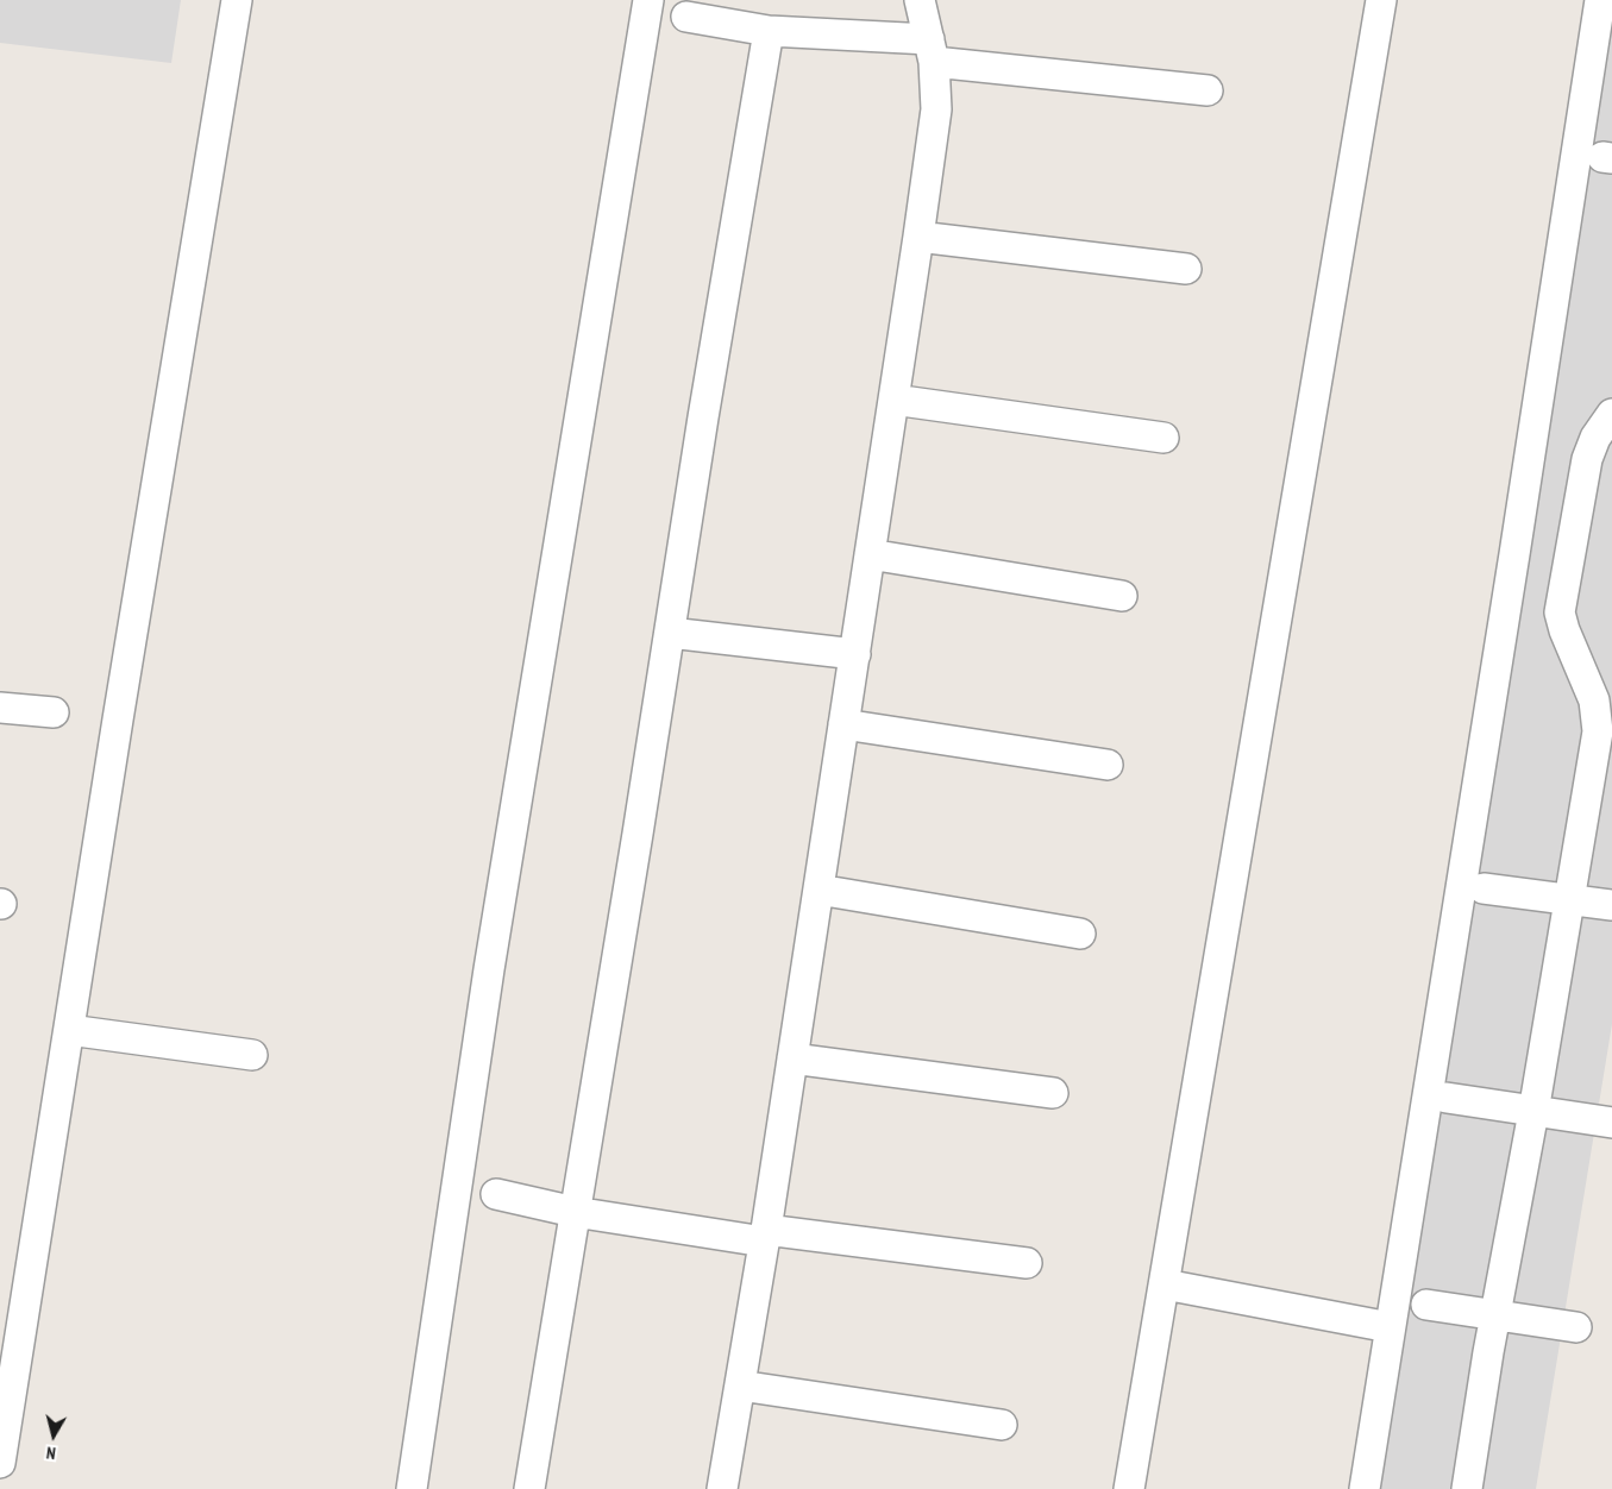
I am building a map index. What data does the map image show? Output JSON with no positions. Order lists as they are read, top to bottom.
{
  "north": "bottom"
}
